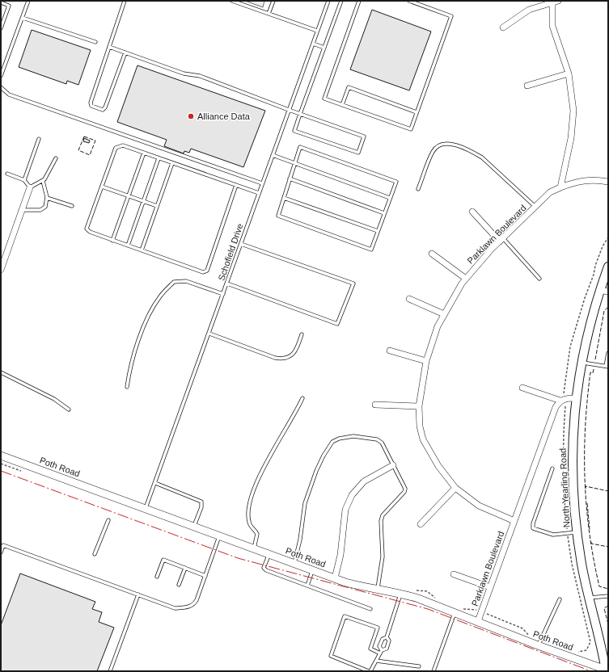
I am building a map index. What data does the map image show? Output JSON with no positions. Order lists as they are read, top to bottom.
{
  "streets": {
    "main road": ["North Yearling Road"],
    "street": ["Parklawn Boulevard", "Poth Road"],
    "lane": ["Schofield Drive"]
  },
  "crossings": [
    ["Parklawn Boulevard", "Poth Road"],
    ["Schofield Drive", "Poth Road"],
    ["Poth Road", "North Yearling Road"]
  ],
  "places": ["Alliance Data"]
}
